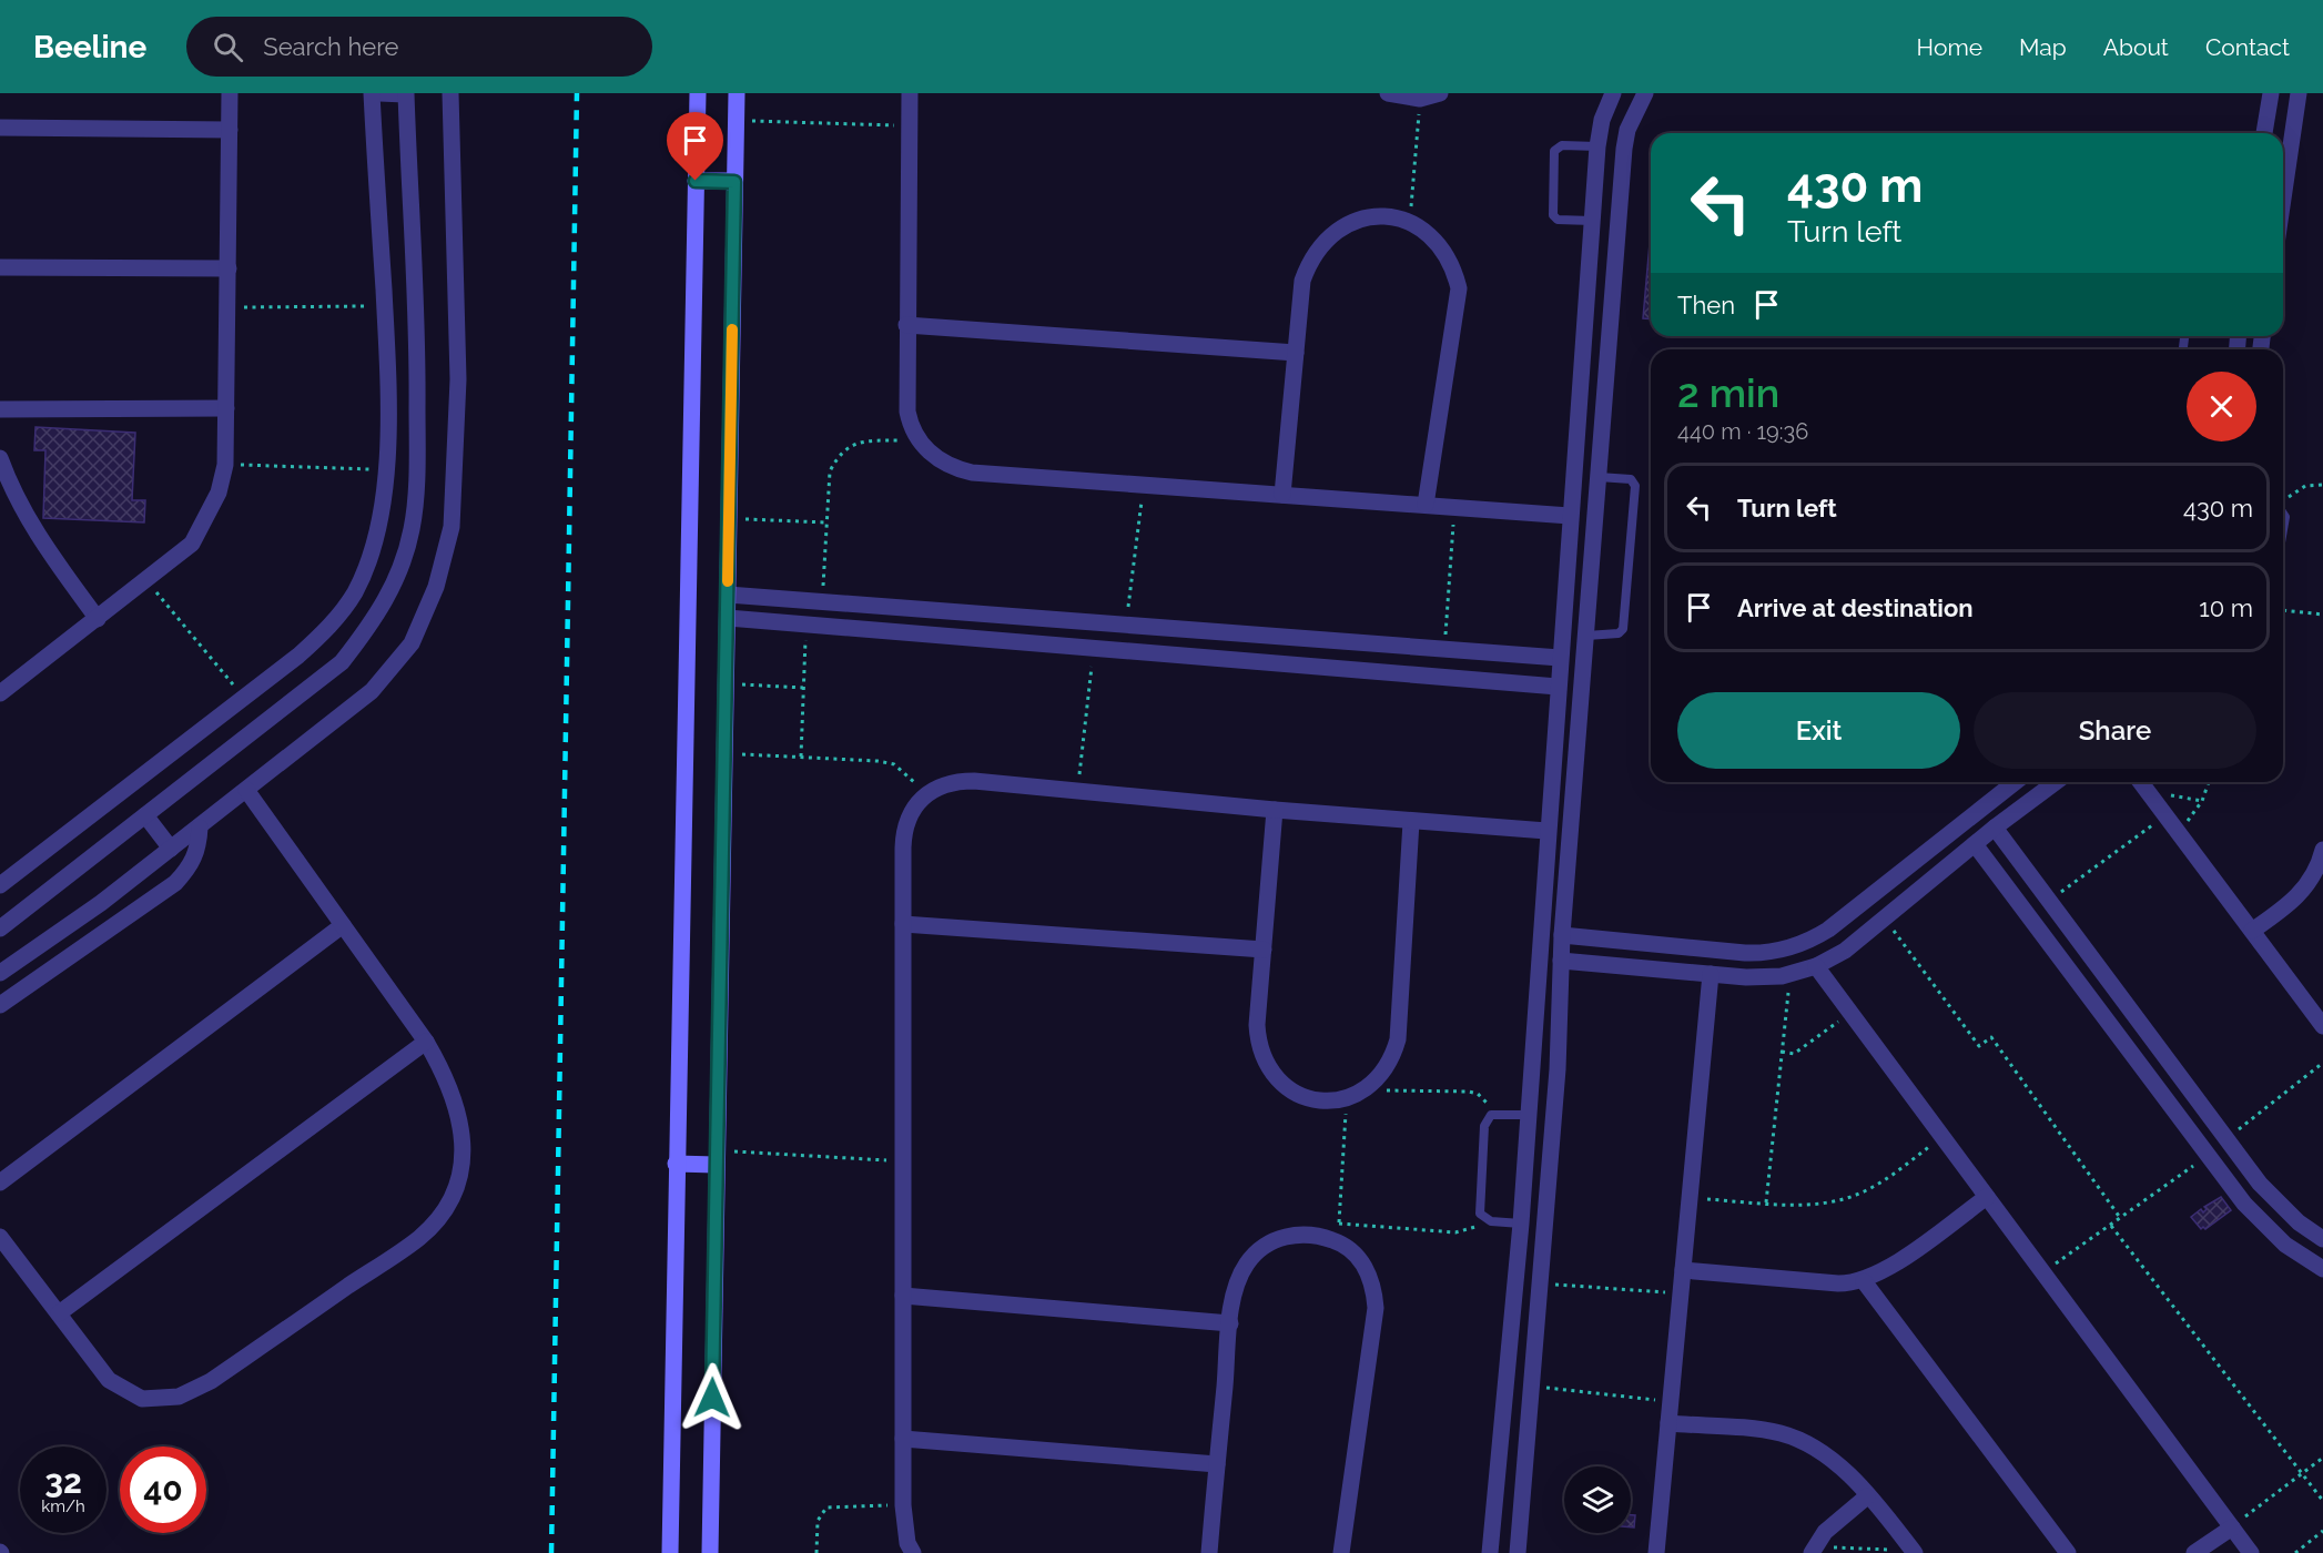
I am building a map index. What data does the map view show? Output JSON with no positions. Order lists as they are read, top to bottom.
{
  "page": {
    "header": "Beeline",
    "search": "Search here",
    "nav": [
      "Home",
      "Map",
      "About",
      "Contact"
    ],
    "turn": ["430 m", "Turn left"],
    "then": "Then",
    "heading": ["2 min", "440 m · 19:36"],
    "list": [
      {
        "name": "Turn left",
        "value": "430 m"
      },
      {
        "name": "Arrive at destination",
        "value": "10 m"
      }
    ],
    "buttons": ["Exit", "Share"],
    "speed": "32 km/h",
    "limit": "40"
  }
}
